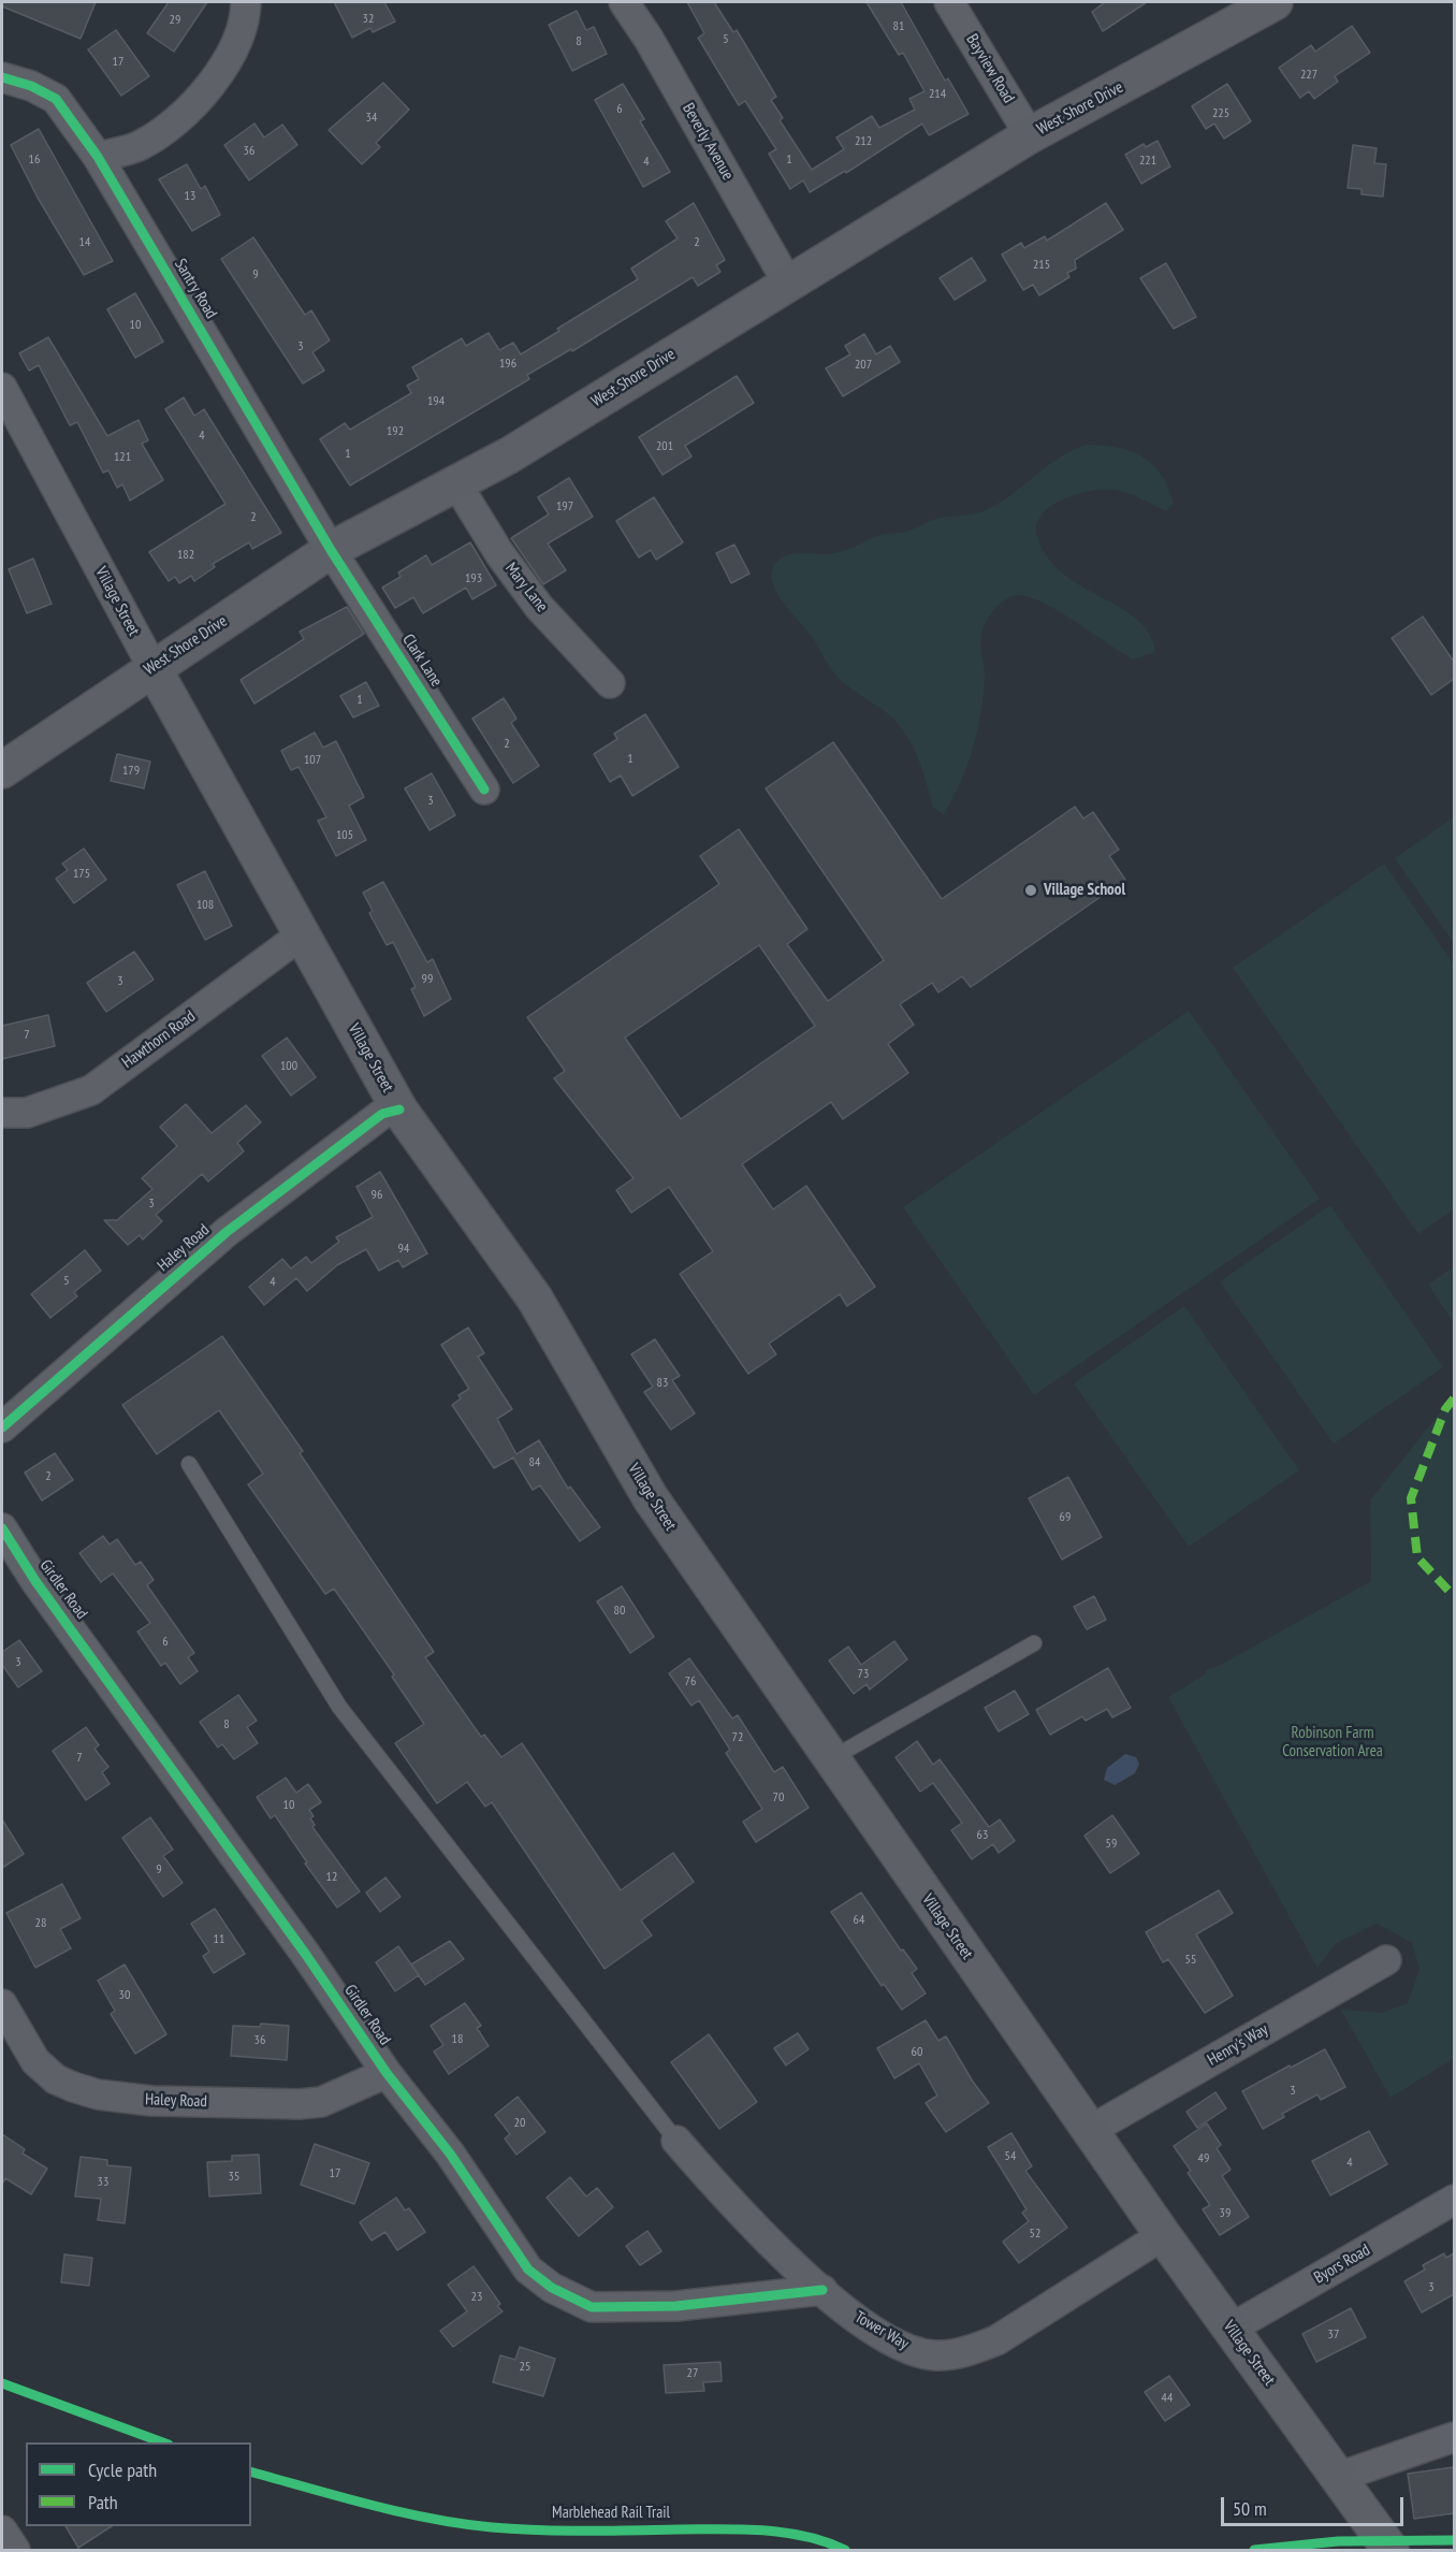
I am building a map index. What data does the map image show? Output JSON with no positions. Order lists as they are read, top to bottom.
{
  "streets": {
    "main road": ["West Shore Drive", "Village Street"],
    "street": [
      "Bayview Road",
      "Beverly Avenue",
      "Santry Road",
      "Mary Lane",
      "Clark Lane",
      "Hawthorn Road",
      "Haley Road",
      "Girdler Road",
      "Henry's Way",
      "Byors Road",
      "Tower Way"
    ],
    "cycle path": ["Marblehead Rail Trail"]
  },
  "crossings": [
    ["Bayview Road", "West Shore Drive"],
    ["West Shore Drive", "Beverly Avenue"],
    ["West Shore Drive", "Santry Road"],
    ["West Shore Drive", "Mary Lane"],
    ["West Shore Drive", "Village Street"],
    ["West Shore Drive", "Clark Lane"],
    ["Santry Road", "Clark Lane"],
    ["Village Street", "Hawthorn Road"],
    ["Village Street", "Haley Road"],
    ["Village Street", "Henry's Way"],
    ["Village Street", "Byors Road"],
    ["Village Street", "Tower Way"],
    ["Haley Road", "Girdler Road"],
    ["Girdler Road", "Tower Way"]
  ],
  "parks": ["Robinson Farm Conservation Area"],
  "places": ["Village School"],
  "house_numbers": [
    "32",
    "29",
    "81",
    "5",
    "8",
    "17",
    "227",
    "214",
    "6",
    "225",
    "34",
    "212",
    "36",
    "16",
    "1",
    "221",
    "4",
    "13",
    "14",
    "2",
    "215",
    "9",
    "10",
    "3",
    "196",
    "207",
    "194",
    "192",
    "4",
    "201",
    "1",
    "121",
    "197",
    "2",
    "182",
    "193",
    "1",
    "2",
    "1",
    "107",
    "179",
    "3",
    "105",
    "175",
    "108",
    "99",
    "3",
    "7",
    "100",
    "96",
    "3",
    "94",
    "5",
    "4",
    "83",
    "84",
    "2",
    "69",
    "80",
    "6",
    "3",
    "73",
    "76",
    "8",
    "72",
    "7",
    "70",
    "10",
    "63",
    "59",
    "9",
    "12",
    "64",
    "28",
    "11",
    "55",
    "30",
    "18",
    "36",
    "60",
    "3",
    "20",
    "54",
    "49",
    "4",
    "17",
    "35",
    "33",
    "39",
    "52",
    "3",
    "23",
    "37",
    "25",
    "27",
    "44"
  ],
  "legend": ["Cycle path", "Path"],
  "scale_bar": "50 m"
}
